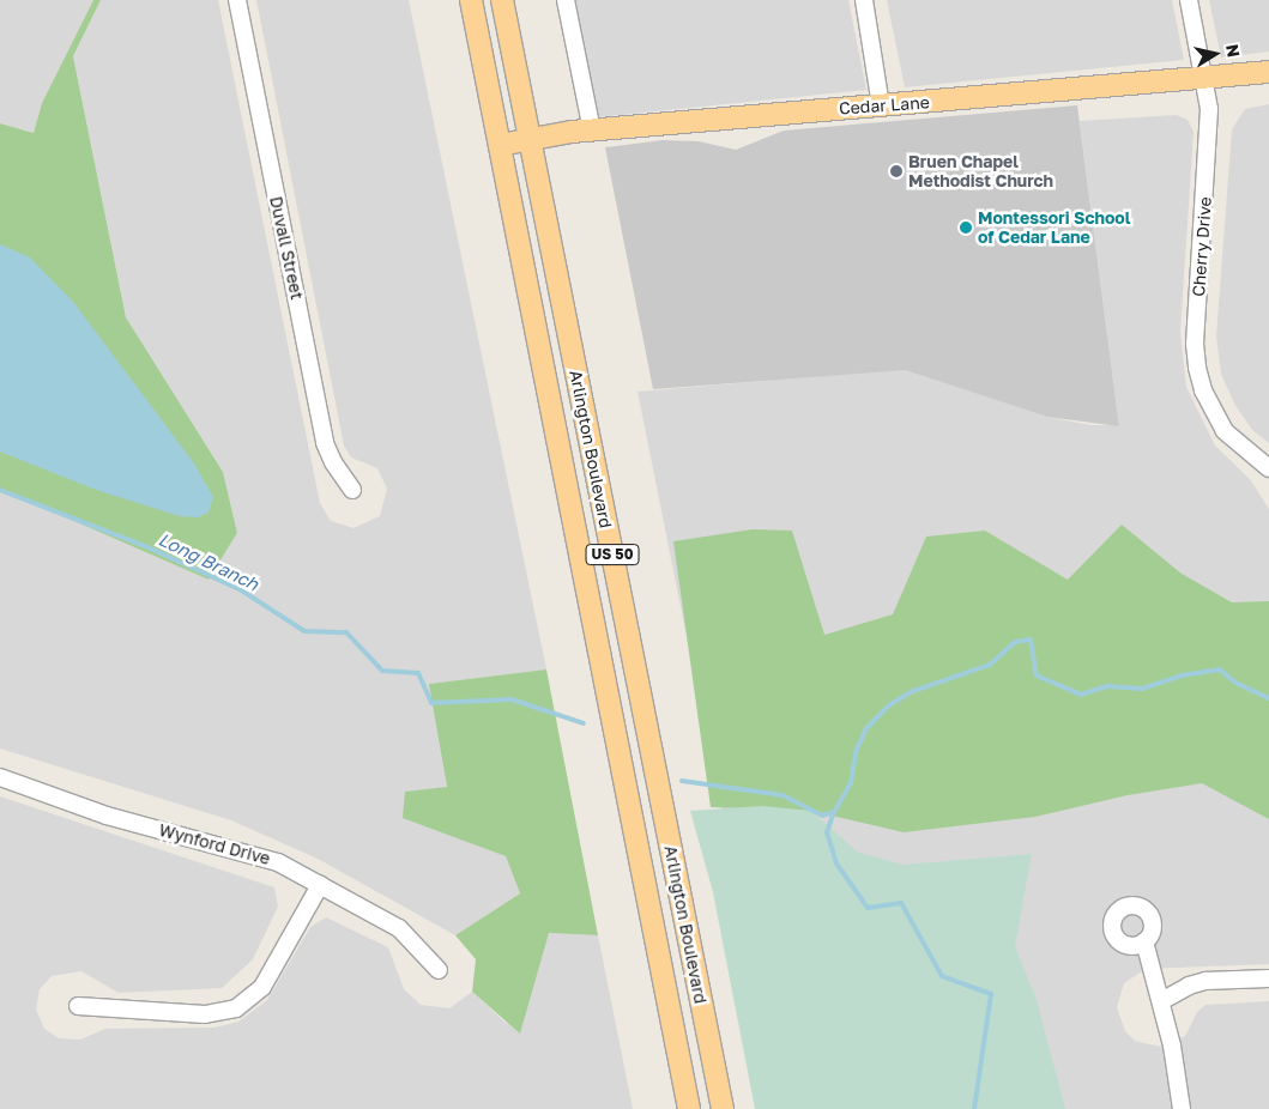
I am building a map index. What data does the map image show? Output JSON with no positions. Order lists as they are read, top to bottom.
{
  "streets": {
    "main road": ["Cedar Lane", "Arlington Boulevard", "US 50"],
    "street": ["Cherry Drive", "Duvall Street", "Wynford Drive"]
  },
  "crossings": [
    ["Cedar Lane", "Cherry Drive"],
    ["Cedar Lane", "Arlington Boulevard"]
  ],
  "water": ["Long Branch"],
  "places": ["Bruen Chapel Methodist Church", "Montessori School of Cedar Lane"],
  "north": "right"
}
